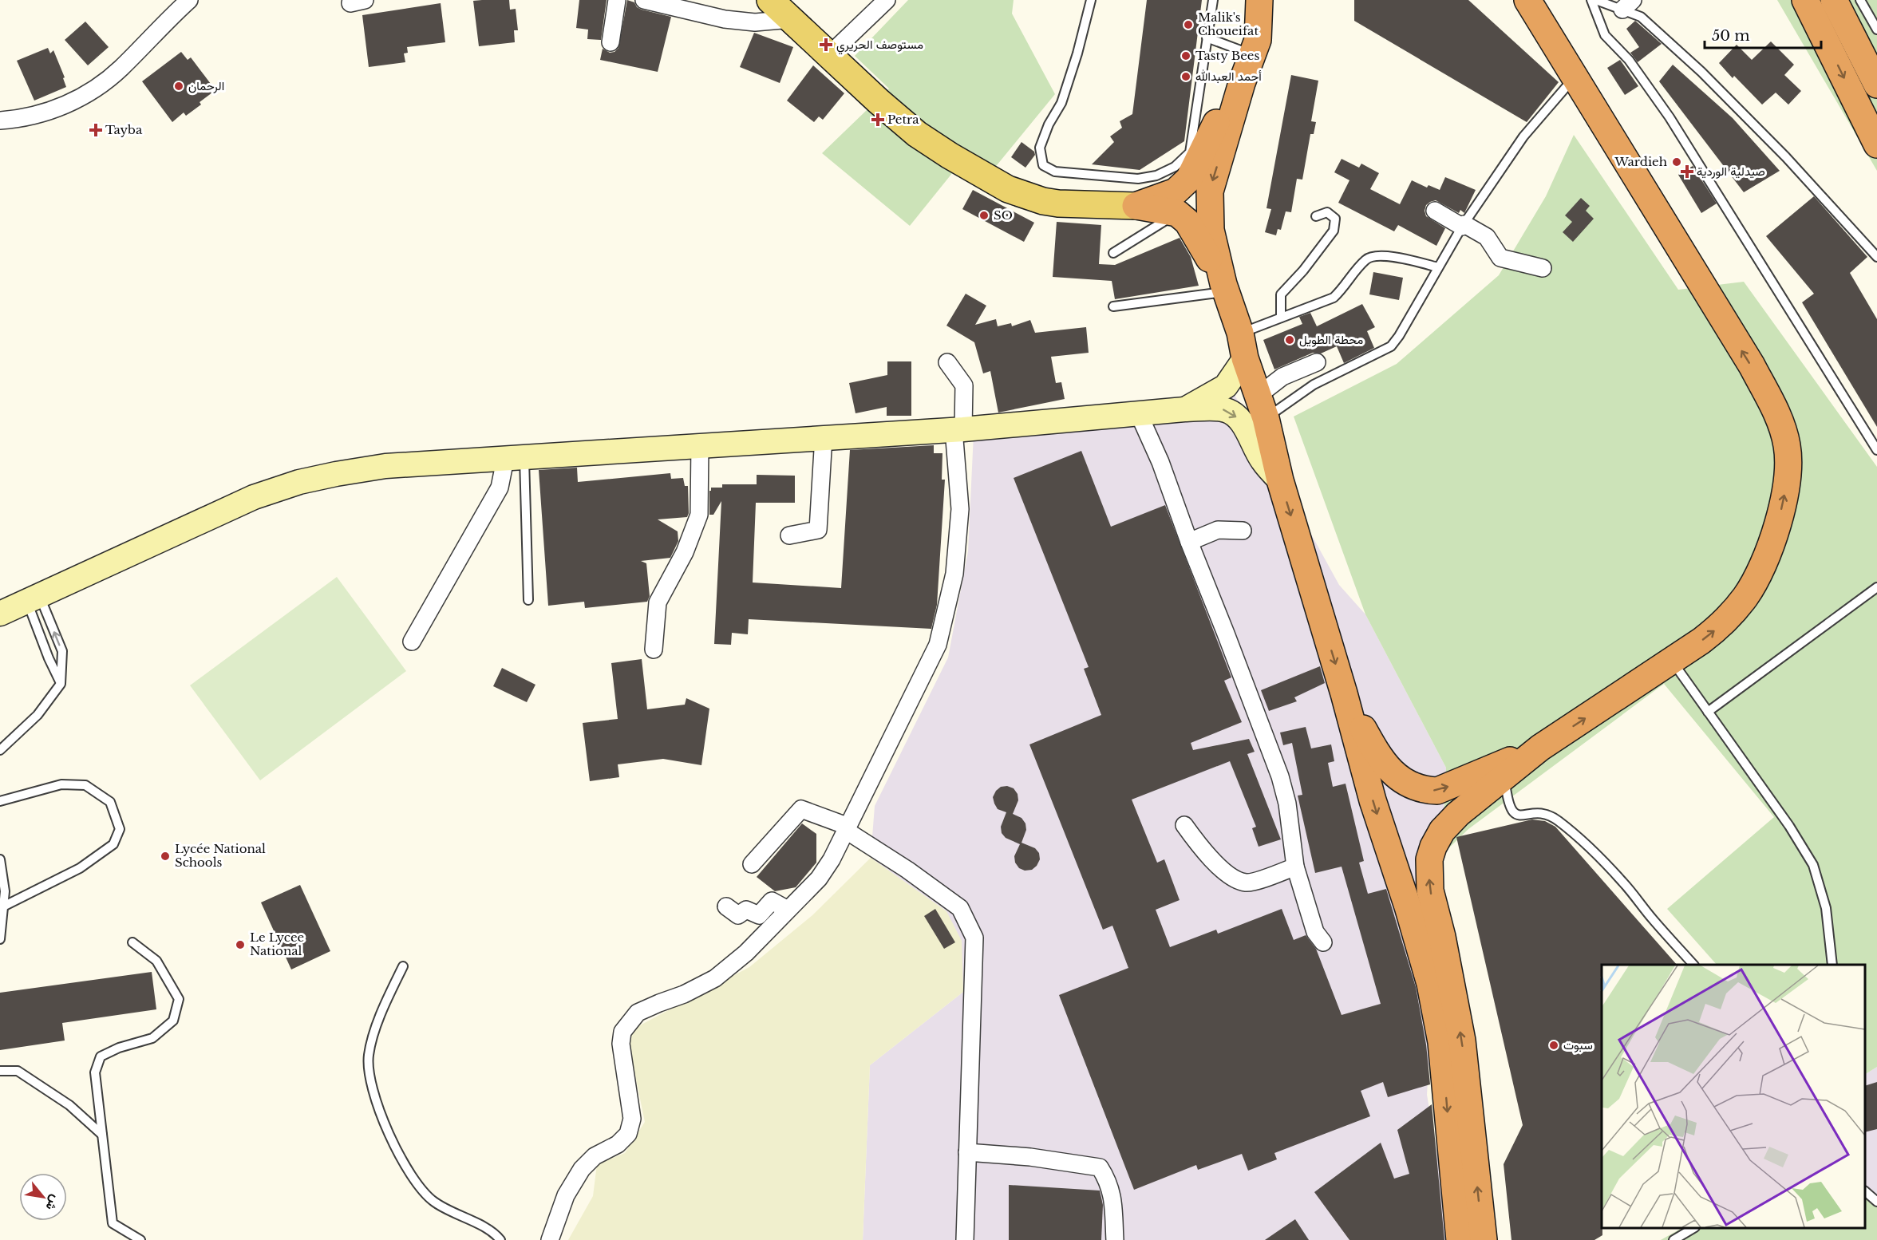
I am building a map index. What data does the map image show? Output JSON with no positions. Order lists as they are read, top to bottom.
{
  "places": {
    "other": [
      "Malik's Choueifat",
      "Tasty Bees",
      "أحمد العبدالله",
      "الرحمان",
      "Wardieh",
      "SO",
      "محطة الطويل",
      "Lycée National Schools",
      "Le Lycee National",
      "سبوت"
    ],
    "health": [
      "مستوصف الحريري",
      "Petra",
      "Tayba",
      "صيدلية الوردية"
    ]
  },
  "scale_bar": "50 m",
  "north": "bottom right"
}
